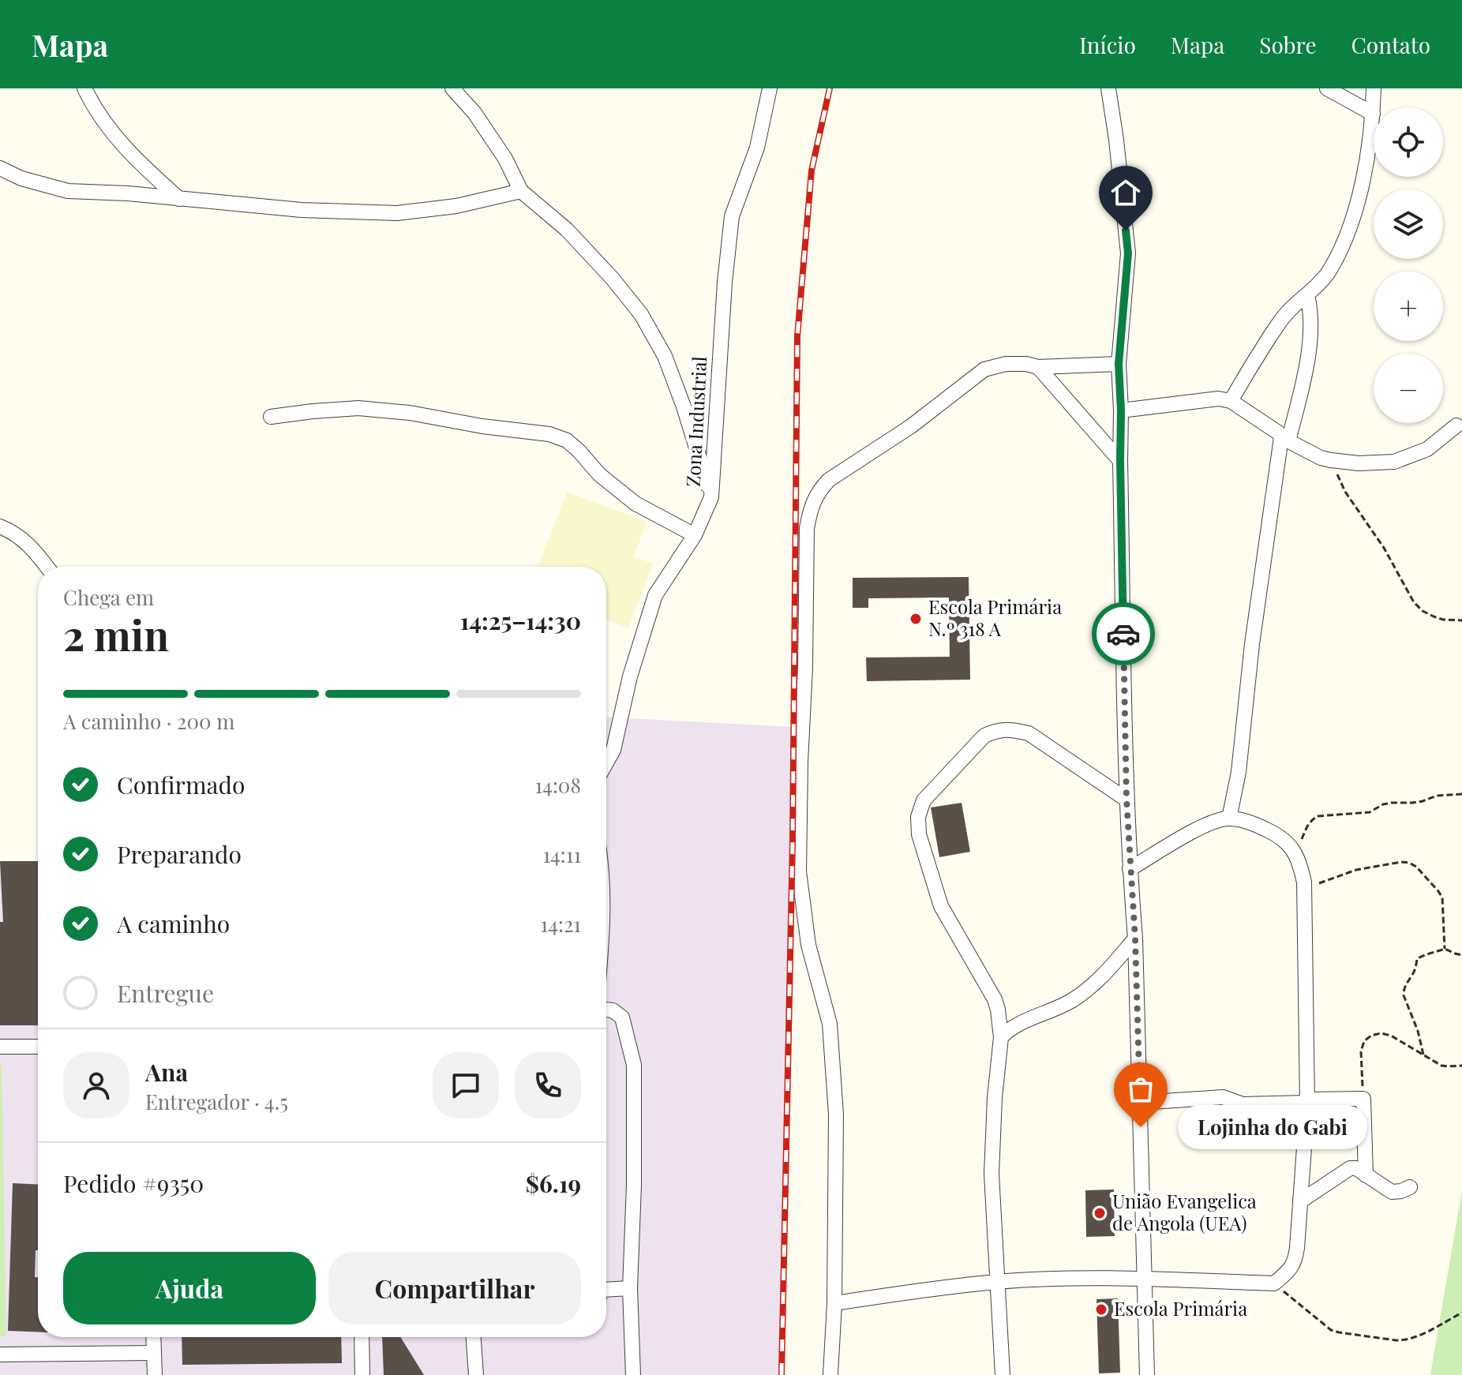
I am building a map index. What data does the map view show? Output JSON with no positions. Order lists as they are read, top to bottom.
{
  "streets": {
    "street": ["Zona Industrial"]
  },
  "places": [
    "Escola Primária N.º 318 A",
    "Lojinha do Gabi",
    "União Evangelica de Angola (UEA)",
    "Escola Primária"
  ],
  "page": {
    "header": "Mapa",
    "nav": [
      "Início",
      "Mapa",
      "Sobre",
      "Contato"
    ],
    "map_buttons": ["+", "−"],
    "heading": ["2 min", "Chega em", "14:25–14:30"],
    "panel": [
      "Ana",
      "Entregador · 4.5",
      "Pedido #9350",
      "$6.19"
    ],
    "bar": "A caminho · 200 m",
    "list": [
      ["Confirmado", "14:08"],
      ["Preparando", "14:11"],
      ["A caminho", "14:21"],
      "Entregue"
    ],
    "bubble": "Lojinha do Gabi",
    "buttons": ["Ajuda", "Compartilhar"]
  }
}
